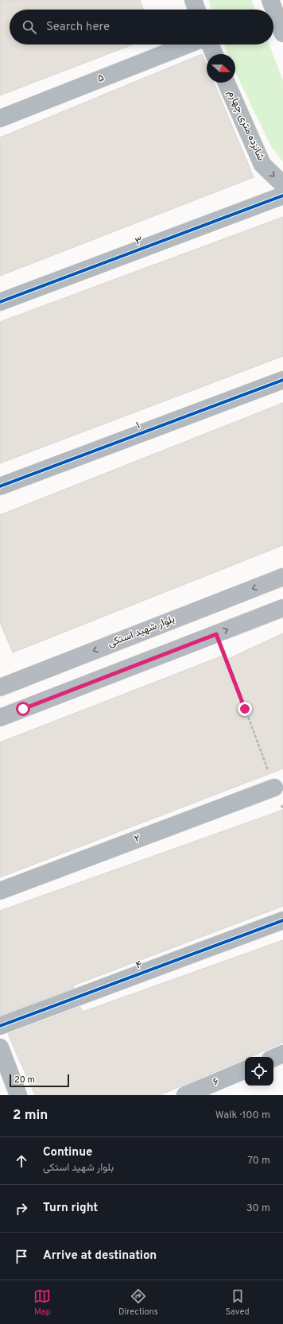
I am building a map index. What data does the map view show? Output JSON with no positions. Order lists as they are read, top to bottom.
{
  "streets": {
    "main road": ["بلوار شهید استکی"],
    "street": [
      "۵",
      "شانزده متری چهارم",
      "۳",
      "۱",
      "۲",
      "۴",
      "۶"
    ]
  },
  "one_way": ["شانزده متری چهارم"],
  "scale_bar": "20 m",
  "north": "right",
  "page": {
    "search": "Search here",
    "scale": "20 m",
    "heading": ["2 min", "Walk · 100 m"],
    "list": [
      ["Continue", "بلوار شهید استکی", "70 m"],
      ["Turn right", "30 m"],
      "Arrive at destination"
    ],
    "nav": ["Map", "Directions", "Saved"]
  }
}
